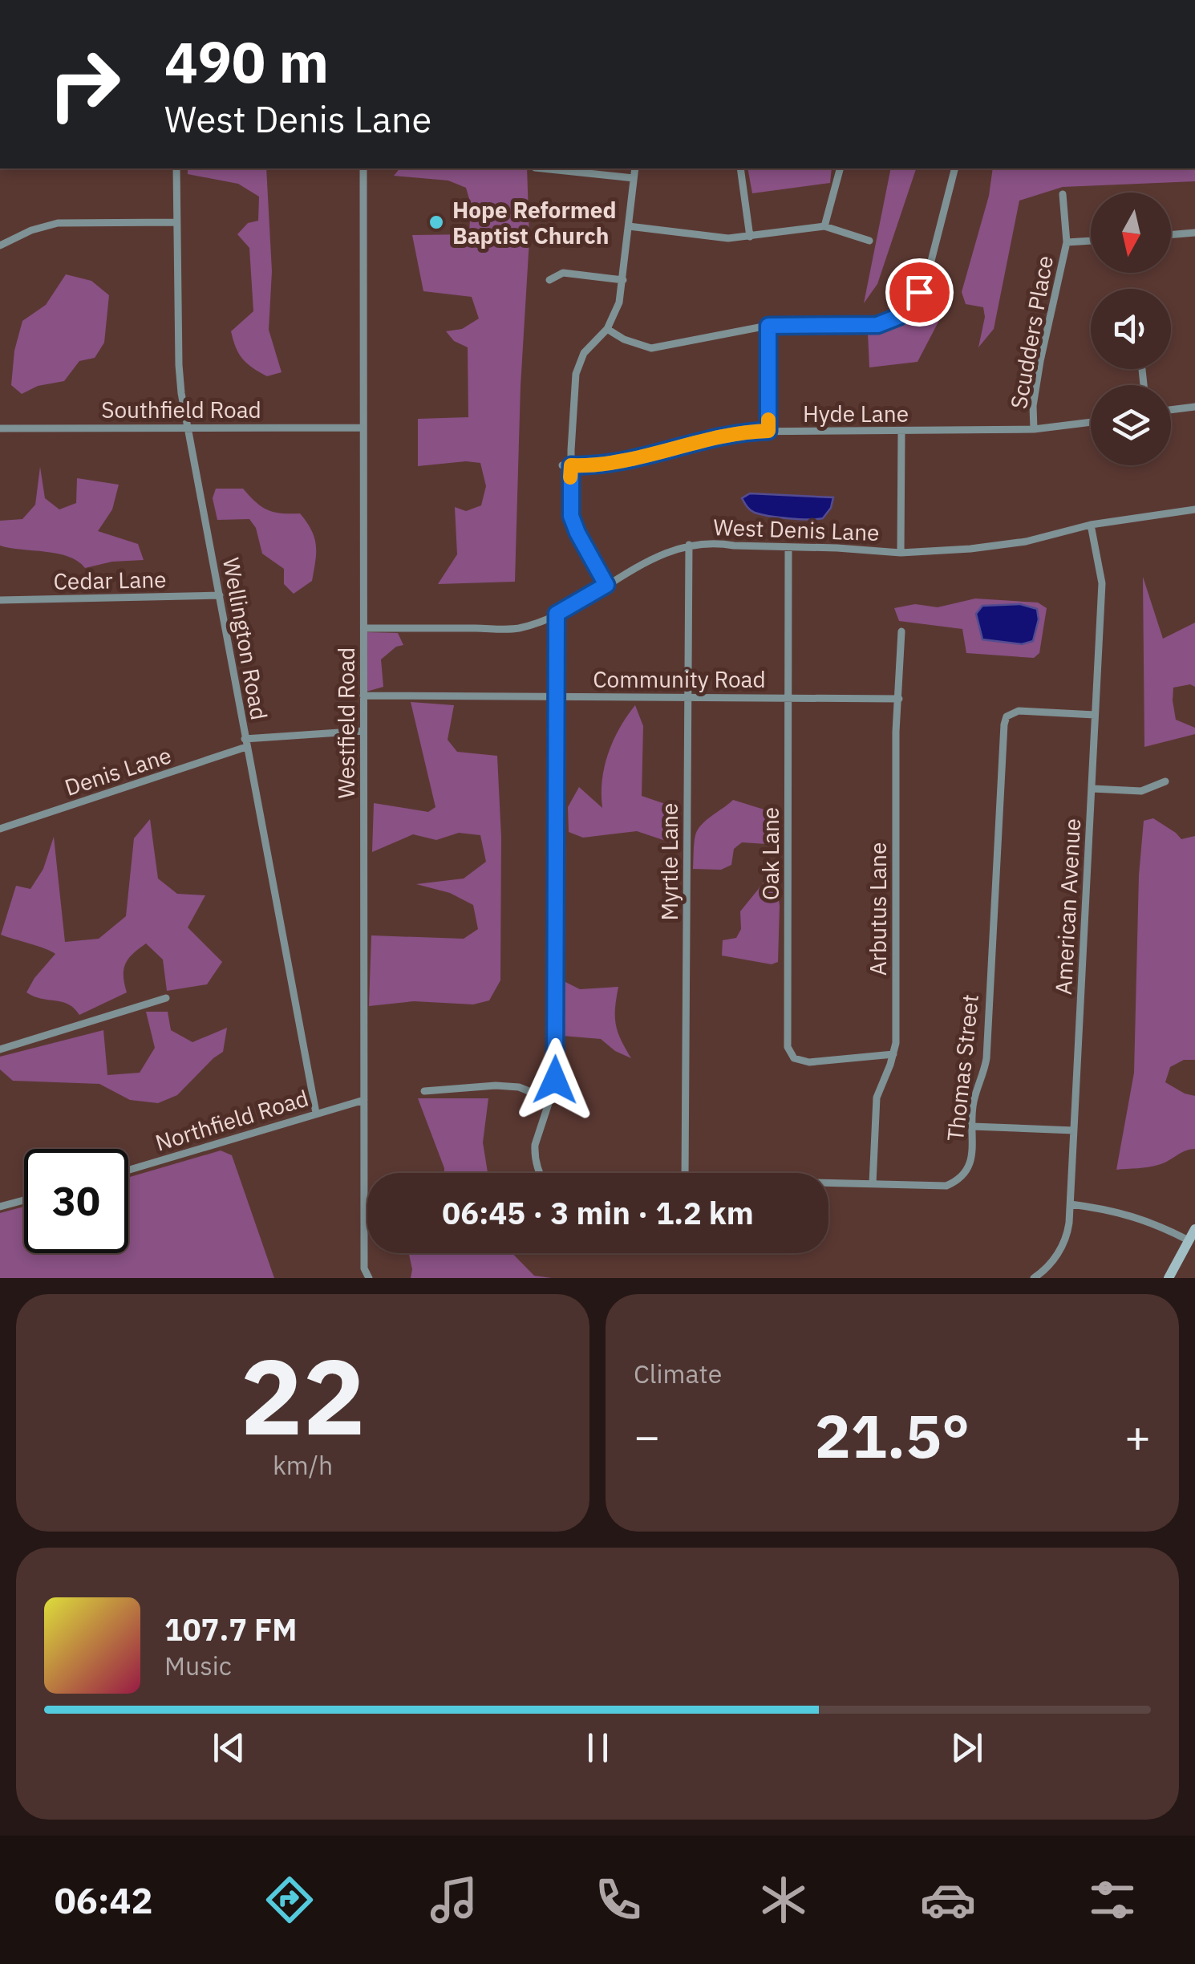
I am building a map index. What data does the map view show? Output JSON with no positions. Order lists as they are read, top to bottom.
{
  "streets": {
    "street": [
      "Scudders Place",
      "Southfield Road",
      "Hyde Lane",
      "West Denis Lane",
      "Cedar Lane",
      "Wellington Road",
      "Community Road",
      "Westfield Road",
      "Denis Lane",
      "Oak Lane",
      "Myrtle Lane",
      "American Avenue",
      "Arbutus Lane",
      "Thomas Street",
      "Northfield Road"
    ]
  },
  "crossings": [
    ["Scudders Place", "Hyde Lane"],
    ["Southfield Road", "Wellington Road"],
    ["Southfield Road", "Westfield Road"],
    ["West Denis Lane", "Westfield Road"],
    ["West Denis Lane", "Oak Lane"],
    ["West Denis Lane", "Myrtle Lane"],
    ["West Denis Lane", "American Avenue"],
    ["Cedar Lane", "Wellington Road"],
    ["Wellington Road", "Denis Lane"],
    ["Wellington Road", "Northfield Road"],
    ["Community Road", "Westfield Road"],
    ["Community Road", "Oak Lane"],
    ["Community Road", "Myrtle Lane"],
    ["Community Road", "Arbutus Lane"],
    ["Westfield Road", "Denis Lane"],
    ["Westfield Road", "Northfield Road"],
    ["Oak Lane", "Arbutus Lane"],
    ["American Avenue", "Thomas Street"],
    ["Arbutus Lane", "Thomas Street"]
  ],
  "places": ["Hope Reformed Baptist Church"],
  "north": "bottom",
  "page": {
    "turn": ["490 m", "West Denis Lane"],
    "limit": "30",
    "trip": "06:45 · 3 min · 1.2 km",
    "tile": [
      ["22", "km/h"],
      "Climate"
    ],
    "heat": ["−", "21.5°", "+"],
    "song": ["107.7 FM", "Music"],
    "tabs": "06:42"
  }
}
